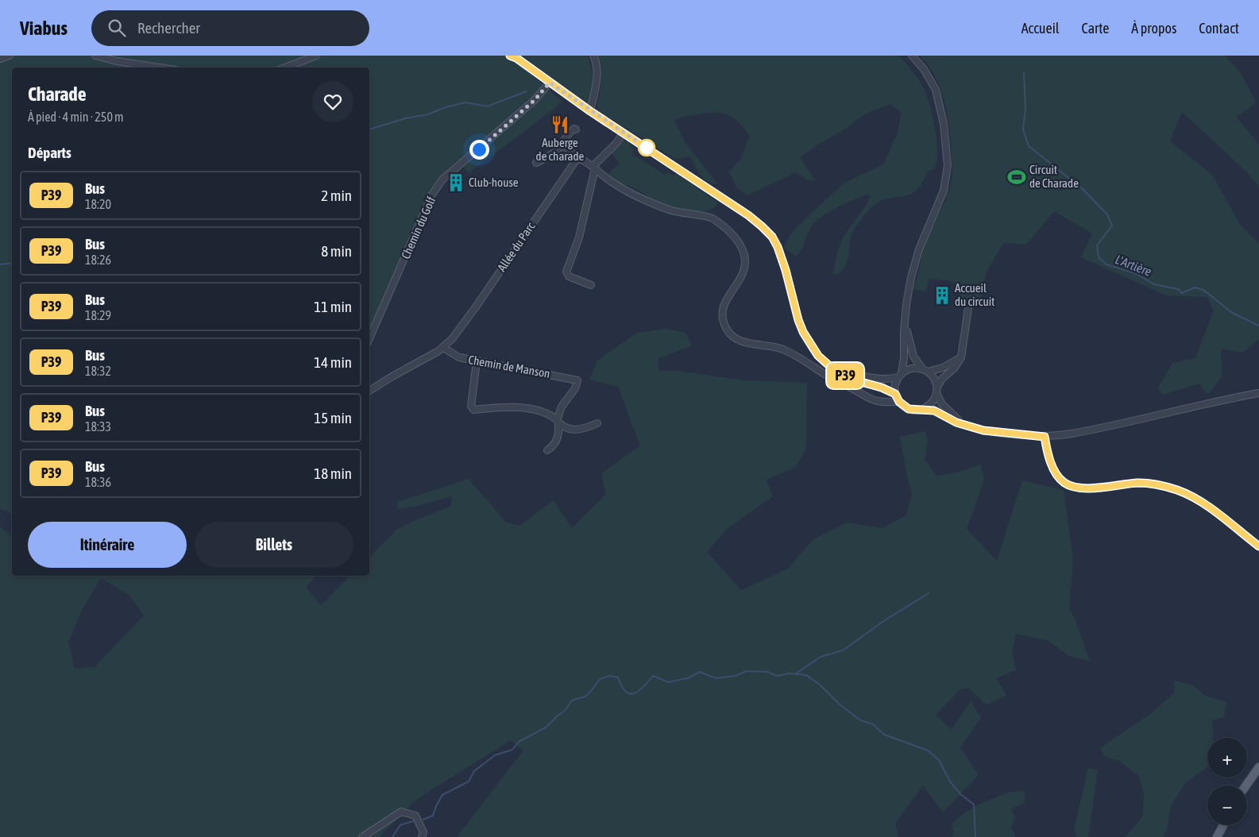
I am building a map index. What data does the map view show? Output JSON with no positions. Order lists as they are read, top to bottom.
{
  "streets": {
    "street": ["Chemin du Golf", "Allée du Parc", "Chemin de Manson"]
  },
  "crossings": [
    ["Allée du Parc", "Chemin de Manson"]
  ],
  "water": ["L'Artière"],
  "places": {
    "restaurant": ["Auberge de charade"],
    "sports": ["Circuit de Charade"],
    "building": ["Club-house", "Accueil du circuit"]
  },
  "lines": ["bus line P39"],
  "page": {
    "header": "Viabus",
    "search": "Rechercher",
    "nav": [
      "Accueil",
      "Carte",
      "À propos",
      "Contact"
    ],
    "on_map": "P39",
    "heading": [
      ["Charade", "À pied · 4 min · 250 m"],
      "Départs"
    ],
    "list": [
      {
        "mark": "P39",
        "name": "Bus",
        "note": "18:20",
        "value": "2 min"
      },
      {
        "mark": "P39",
        "name": "Bus",
        "note": "18:26",
        "value": "8 min"
      },
      {
        "mark": "P39",
        "name": "Bus",
        "note": "18:29",
        "value": "11 min"
      },
      {
        "mark": "P39",
        "name": "Bus",
        "note": "18:32",
        "value": "14 min"
      },
      {
        "mark": "P39",
        "name": "Bus",
        "note": "18:33",
        "value": "15 min"
      },
      {
        "mark": "P39",
        "name": "Bus",
        "note": "18:36",
        "value": "18 min"
      }
    ],
    "buttons": ["Itinéraire", "Billets"],
    "map_buttons": ["+", "−"]
  }
}
